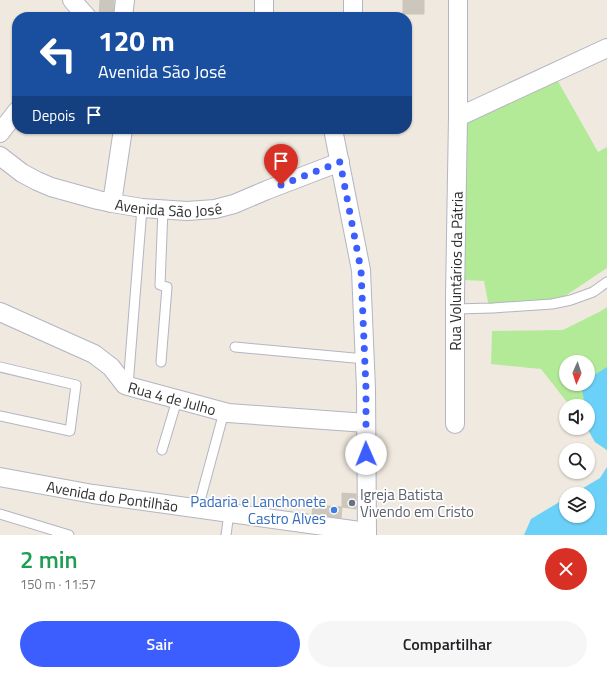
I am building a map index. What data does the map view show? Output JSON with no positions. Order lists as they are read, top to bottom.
{
  "streets": {
    "street": [
      "Avenida São José",
      "Rua Voluntários da Pátria",
      "Rua 4 de Julho",
      "Avenida do Pontilhão"
    ]
  },
  "places": ["Igreja Batista Vivendo em Cristo", "Padaria e Lanchonete Castro Alves"],
  "north": "bottom",
  "page": {
    "turn": ["120 m", "Avenida São José"],
    "then": "Depois",
    "heading": ["2 min", "150 m · 11:57"],
    "buttons": ["Sair", "Compartilhar"]
  }
}
